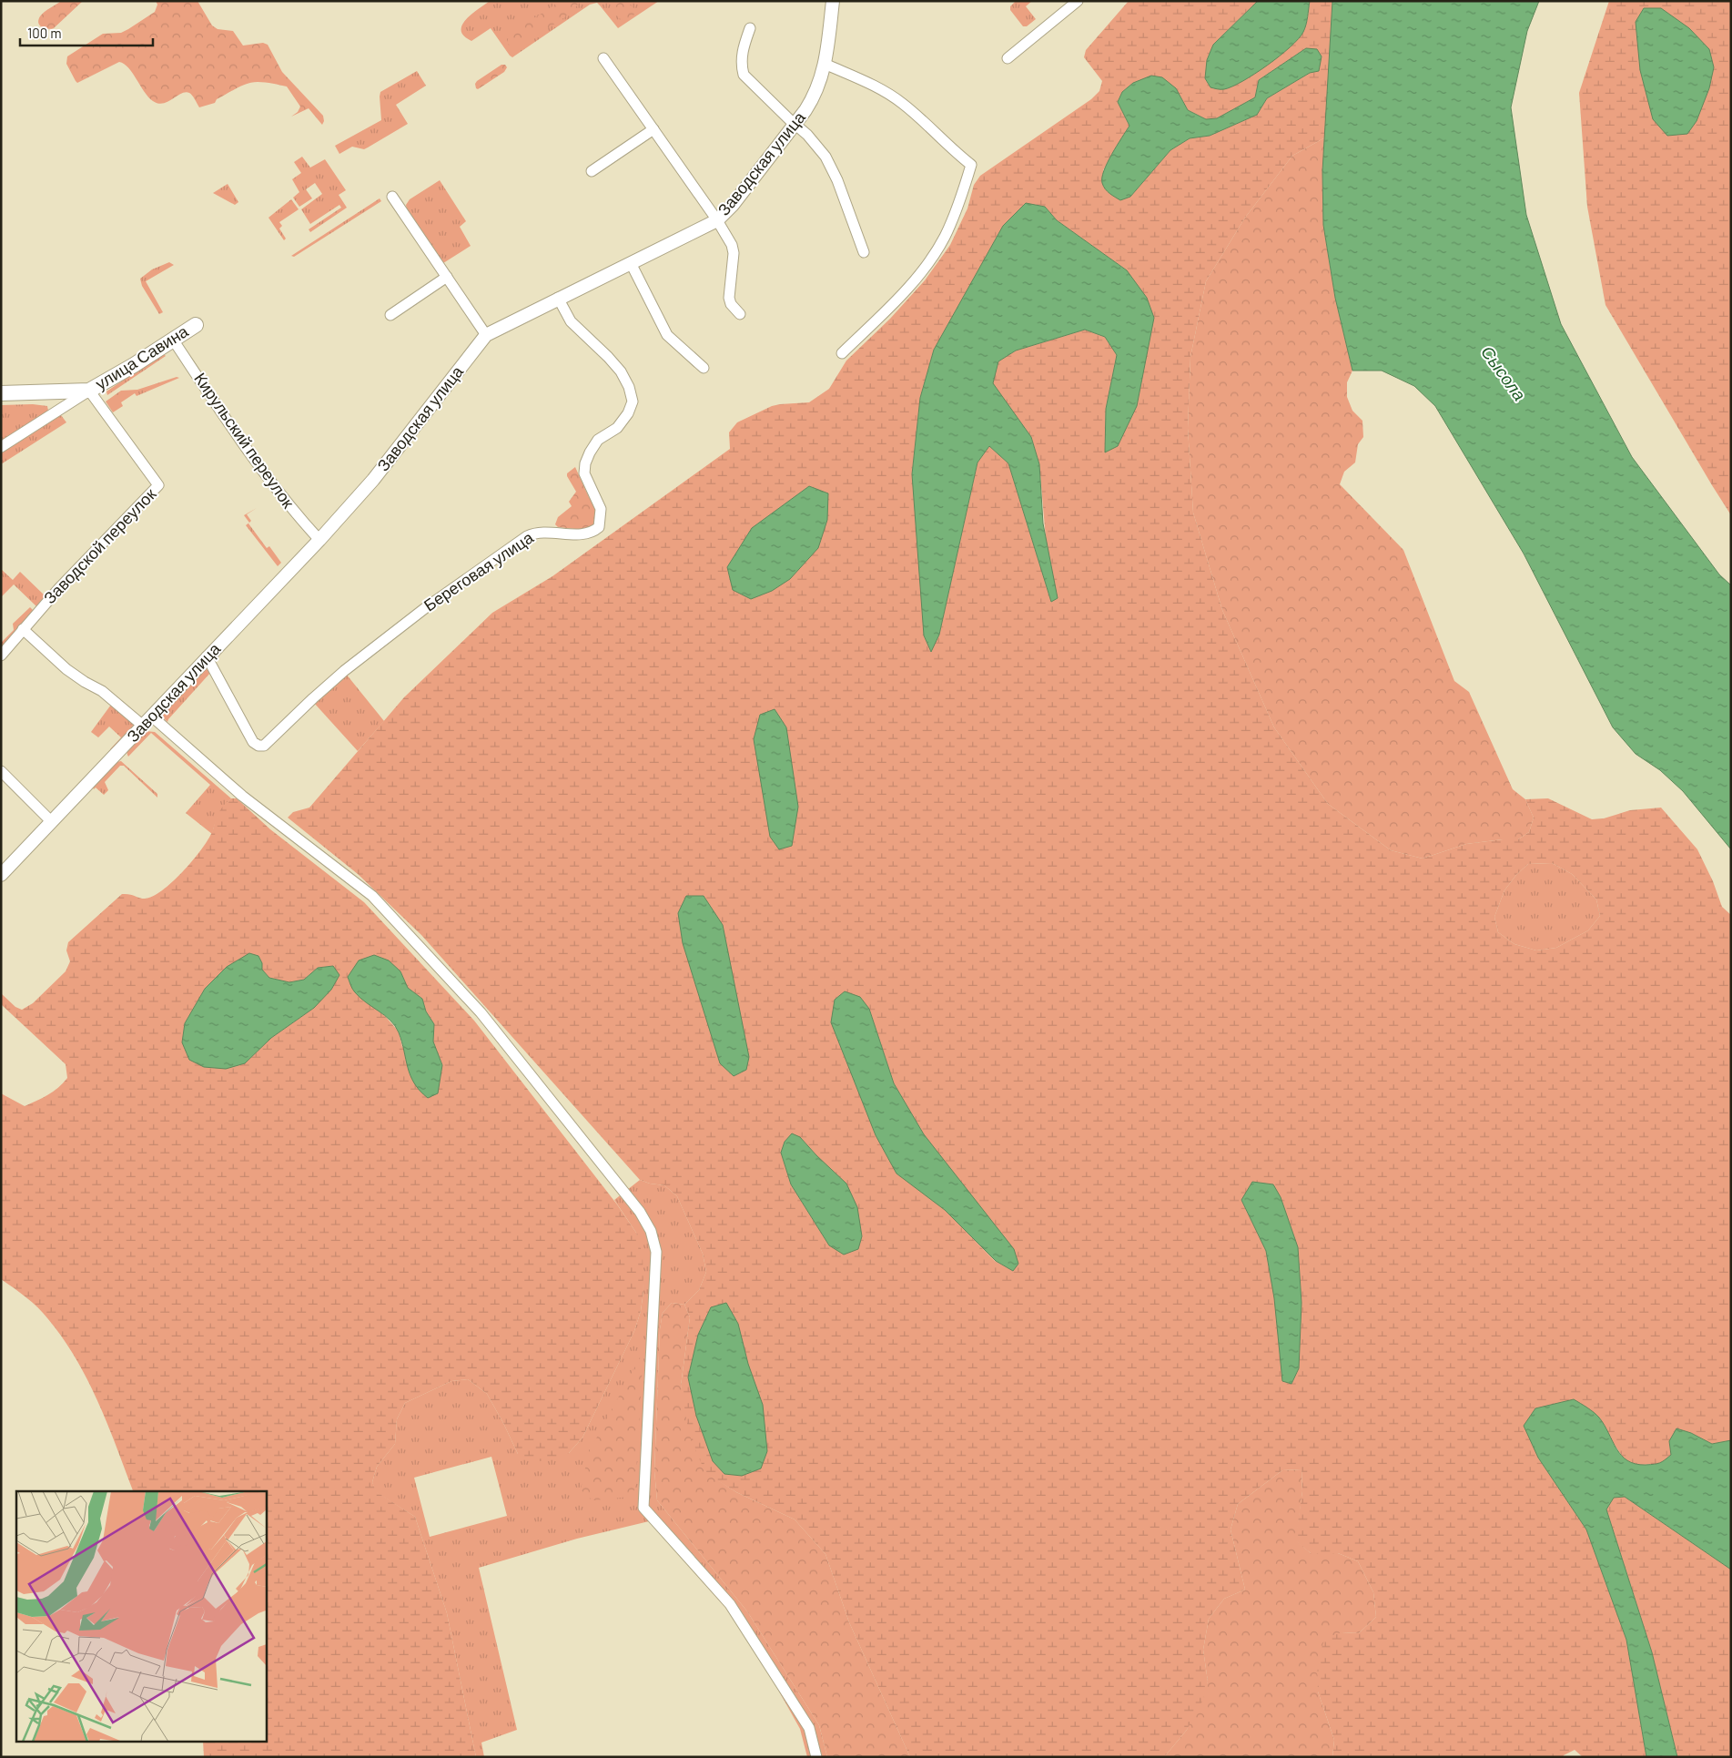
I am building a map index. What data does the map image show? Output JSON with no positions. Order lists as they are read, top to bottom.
{
  "streets": {
    "main road": ["улица Савина"],
    "street": [
      "Заводская улица",
      "Кирульский переулок",
      "Заводской переулок",
      "Береговая улица"
    ]
  },
  "crossings": [
    ["Заводская улица", "Кирульский переулок"],
    ["Заводская улица", "Береговая улица"],
    ["улица Савина", "Кирульский переулок"],
    ["улица Савина", "Заводской переулок"]
  ],
  "water": ["Сысола"],
  "scale_bar": "100 m"
}
